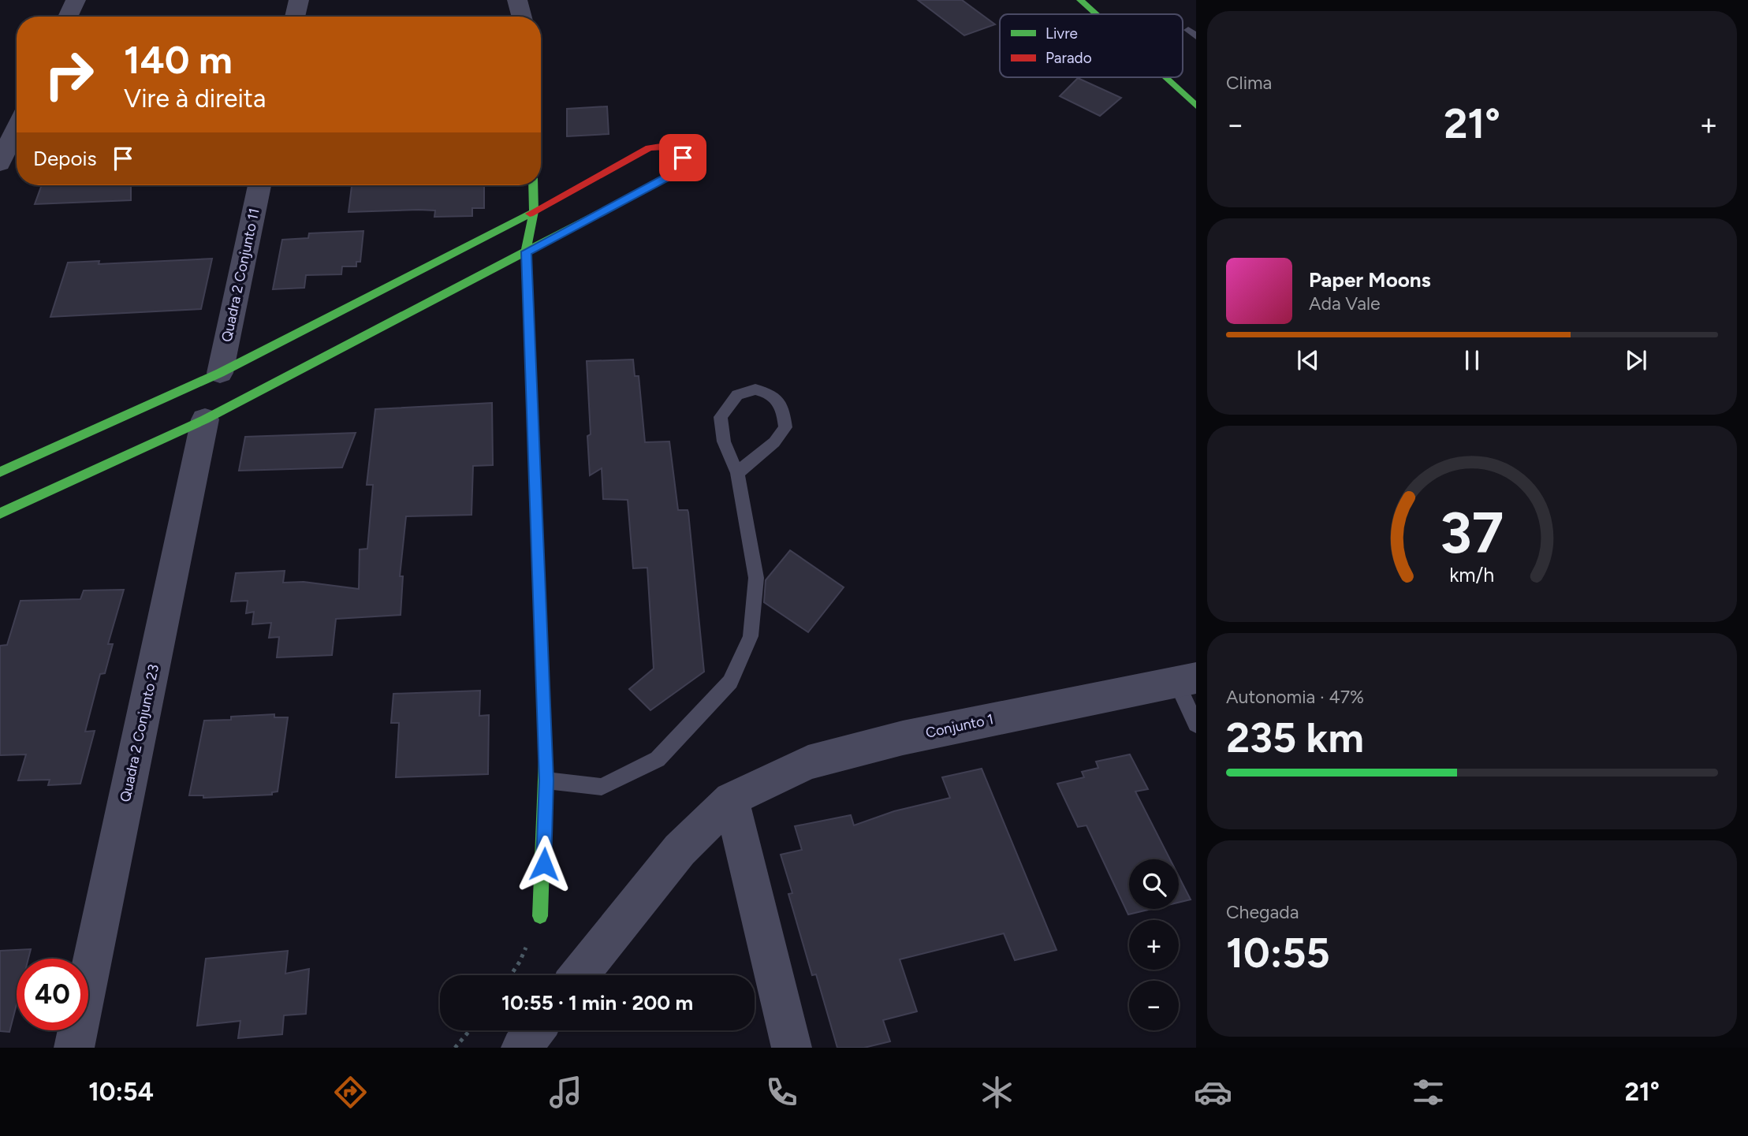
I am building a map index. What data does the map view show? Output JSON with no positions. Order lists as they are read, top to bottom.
{
  "streets": {
    "street": ["Quadra 2 Conjunto 11", "Conjunto 1", "Quadra 2 Conjunto 23"]
  },
  "legend": ["Livre", "Parado"],
  "page": {
    "tile": [
      "Clima",
      ["Autonomia · 47%", "235 km"],
      ["Chegada", "10:55"]
    ],
    "turn": ["140 m", "Vire à direita"],
    "heat": ["−", "21°", "+"],
    "then": "Depois",
    "song": ["Paper Moons", "Ada Vale"],
    "map_buttons": ["+", "−"],
    "limit": "40",
    "trip": "10:55 · 1 min · 200 m",
    "tabs": ["10:54", "21°"],
    "gauge": ["37", "km/h"]
  }
}
